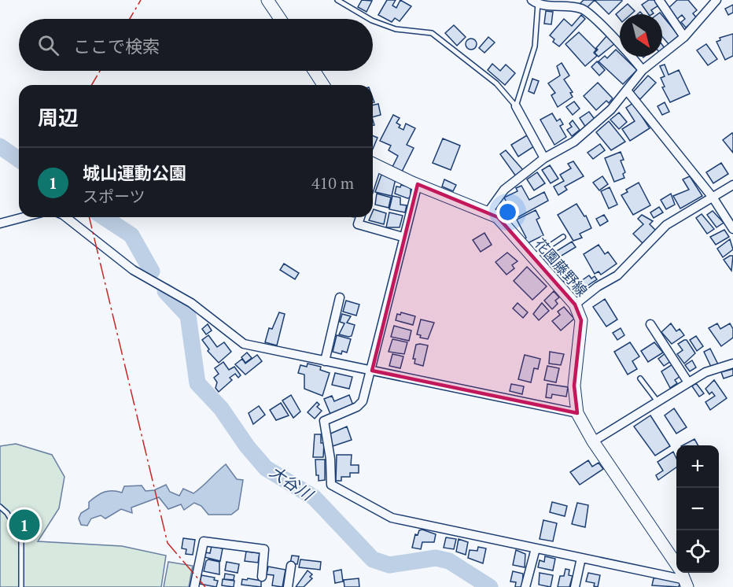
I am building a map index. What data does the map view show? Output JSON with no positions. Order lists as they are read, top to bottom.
{
  "streets": {
    "main road": ["花園藤野線"]
  },
  "water": ["大谷川"],
  "north": "bottom right",
  "page": {
    "search": "ここで検索",
    "heading": "周辺",
    "list": [
      {
        "mark": "1",
        "name": "城山運動公園",
        "note": "スポーツ",
        "value": "410 m"
      }
    ],
    "map_buttons": ["+", "−"],
    "pins": "1"
  }
}
